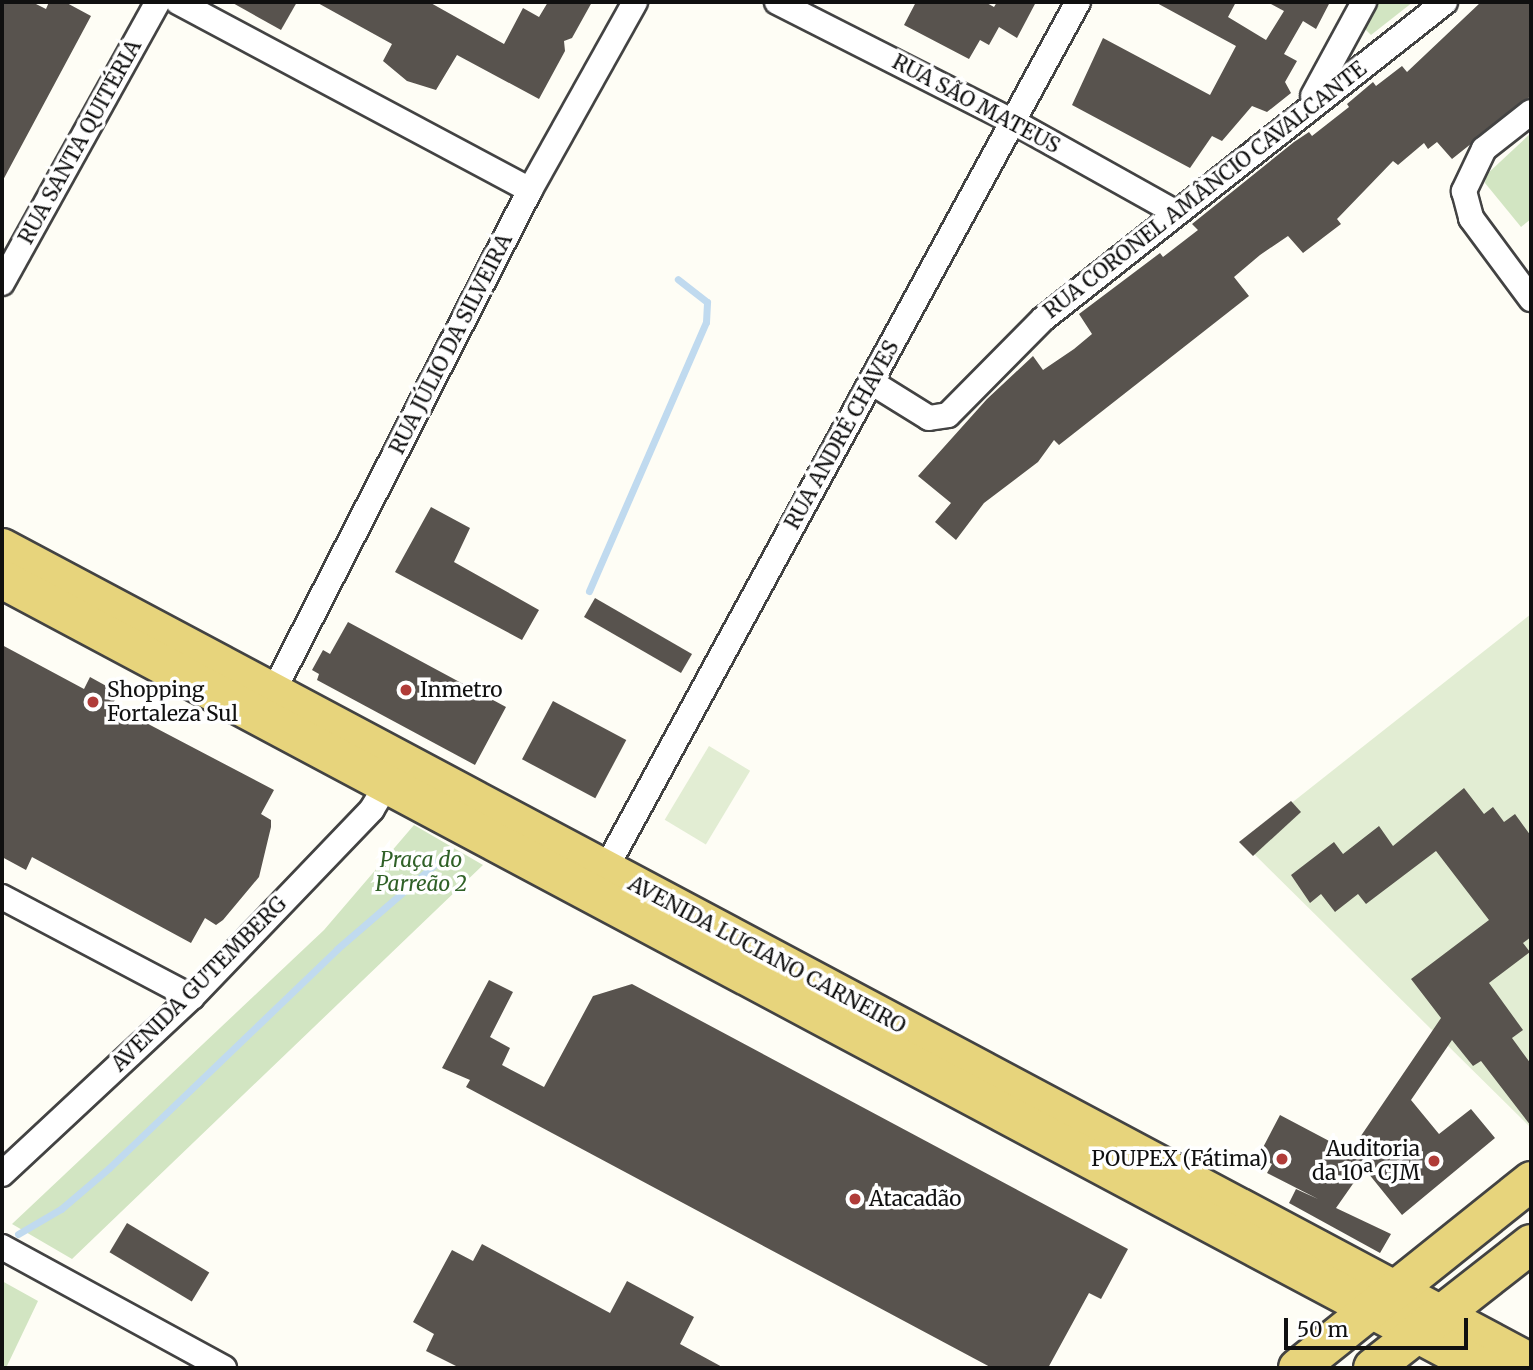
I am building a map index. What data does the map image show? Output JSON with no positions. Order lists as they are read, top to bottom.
{
  "streets": {
    "main road": ["AVENIDA LUCIANO CARNEIRO"],
    "street": [
      "RUA SÃO MATEUS",
      "RUA SANTA QUITÉRIA",
      "RUA CORONEL AMÂNCIO CAVALCANTE",
      "RUA JÚLIO DA SILVEIRA",
      "RUA ANDRÉ CHAVES",
      "AVENIDA GUTEMBERG"
    ]
  },
  "crossings": [
    ["RUA SÃO MATEUS", "RUA CORONEL AMÂNCIO CAVALCANTE"],
    ["RUA SÃO MATEUS", "RUA ANDRÉ CHAVES"],
    ["RUA CORONEL AMÂNCIO CAVALCANTE", "RUA ANDRÉ CHAVES"],
    ["RUA JÚLIO DA SILVEIRA", "AVENIDA LUCIANO CARNEIRO"],
    ["RUA ANDRÉ CHAVES", "AVENIDA LUCIANO CARNEIRO"],
    ["AVENIDA LUCIANO CARNEIRO", "AVENIDA GUTEMBERG"]
  ],
  "parks": ["Praça do Parreão 2"],
  "places": [
    "Inmetro",
    "Shopping Fortaleza Sul",
    "POUPEX (Fátima)",
    "Auditoria da 10ª CJM",
    "Atacadão"
  ],
  "scale_bar": "50 m"
}
